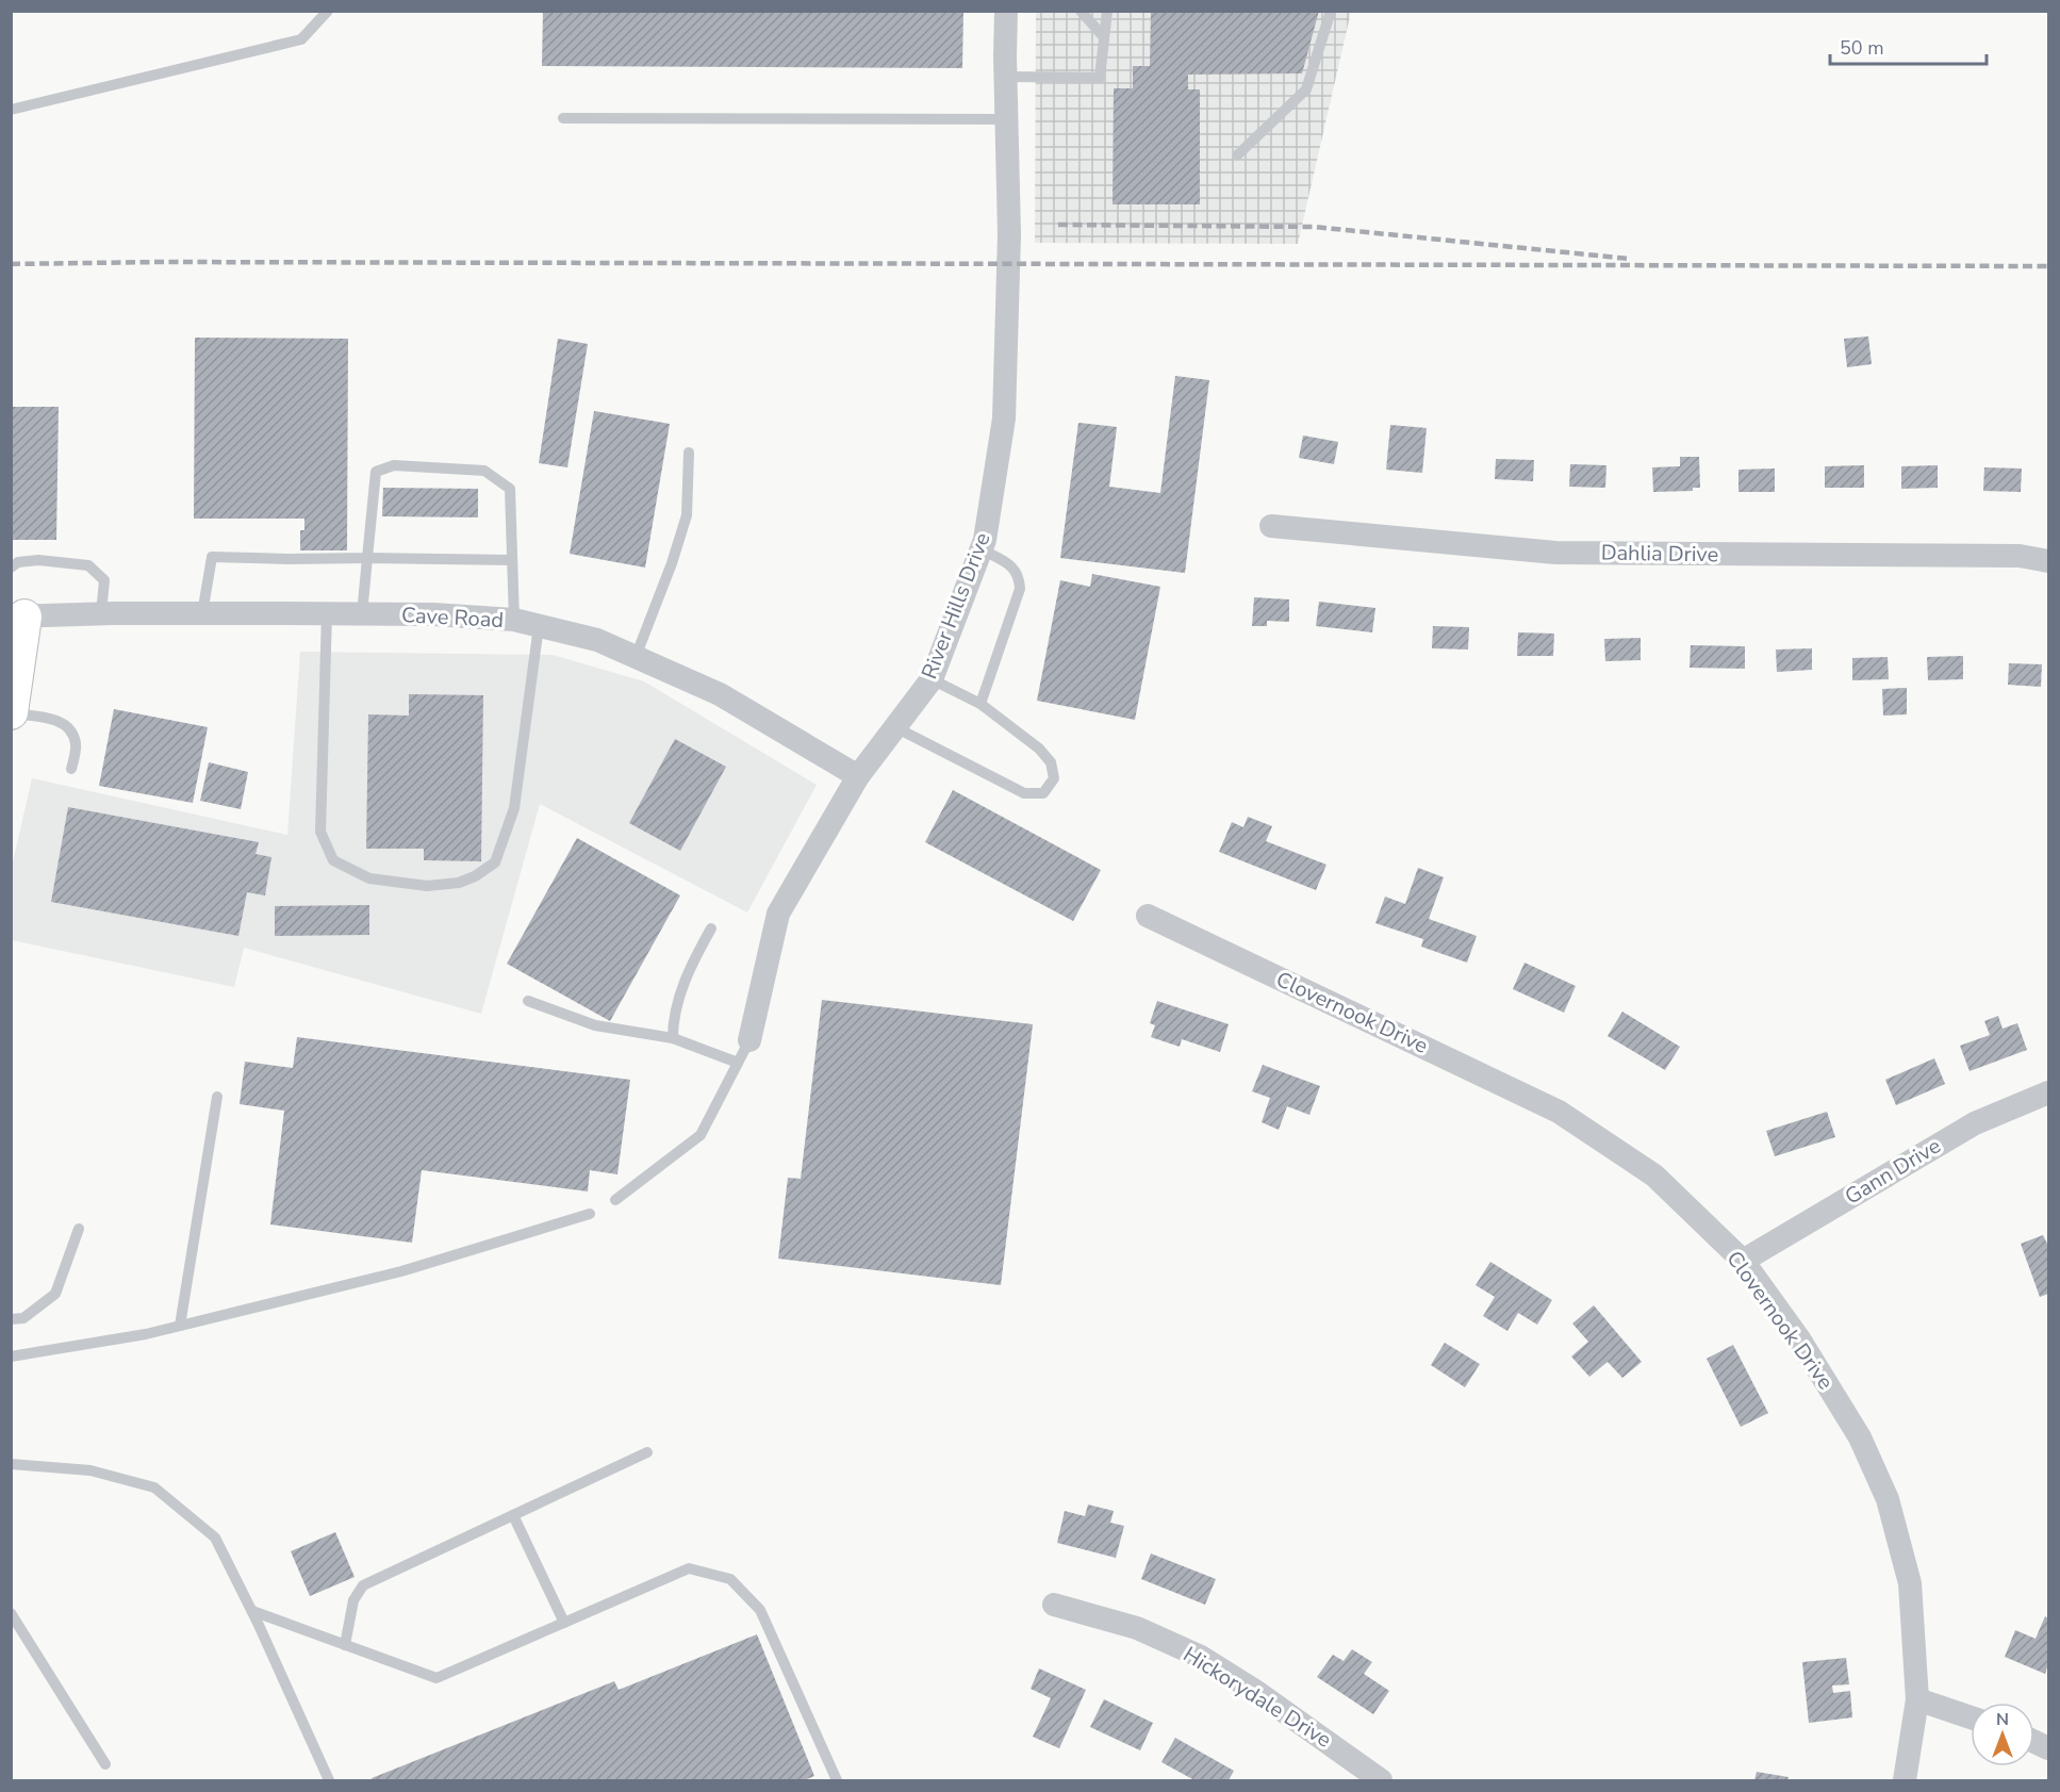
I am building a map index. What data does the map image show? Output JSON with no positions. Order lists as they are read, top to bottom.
{
  "streets": {
    "street": [
      "Dahlia Drive",
      "River Hills Drive",
      "Cave Road",
      "Clovernook Drive",
      "Gann Drive",
      "Hickorydale Drive"
    ]
  },
  "crossings": [
    ["River Hills Drive", "Cave Road"],
    ["Clovernook Drive", "Gann Drive"]
  ],
  "scale_bar": "50 m",
  "north": "top"
}
